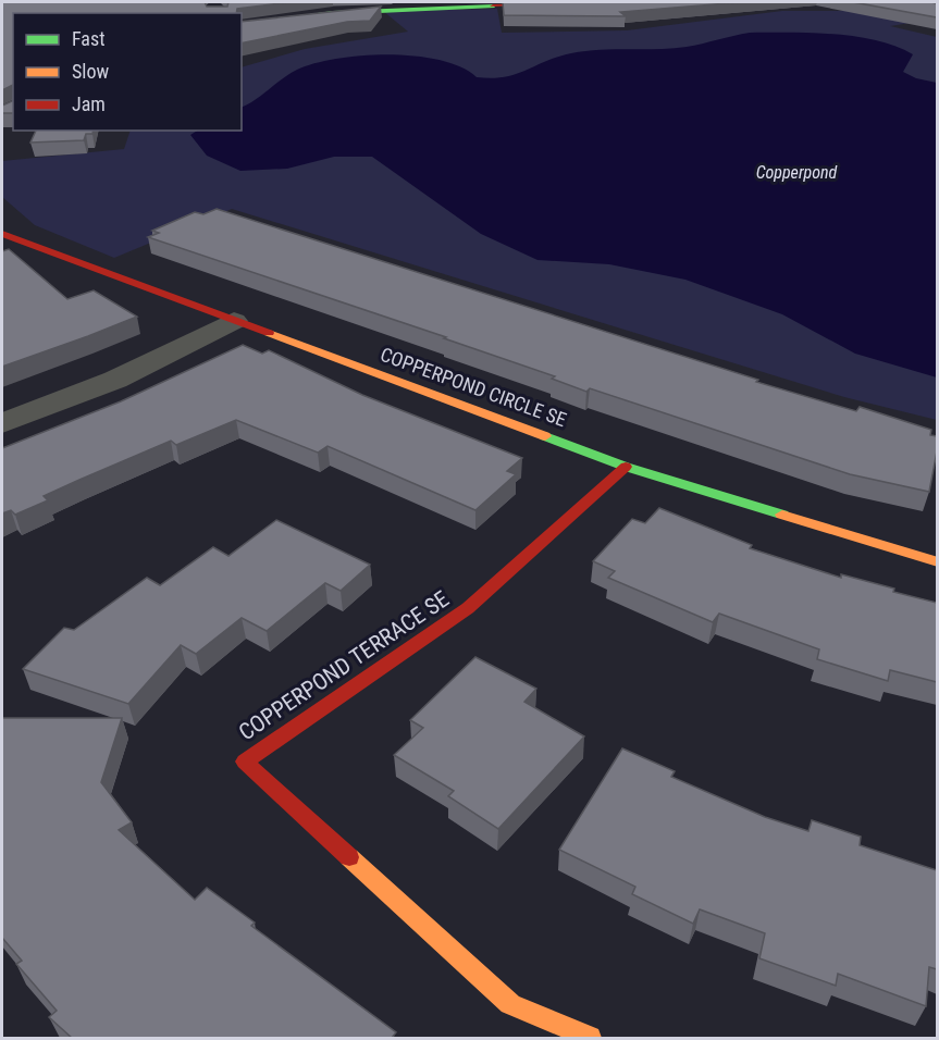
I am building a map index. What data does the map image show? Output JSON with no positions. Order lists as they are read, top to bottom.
{
  "streets": {
    "street": ["COPPERPOND CIRCLE SE", "COPPERPOND TERRACE SE"]
  },
  "crossings": [
    ["COPPERPOND CIRCLE SE", "COPPERPOND TERRACE SE"]
  ],
  "water": ["Copperpond"],
  "legend": ["Fast", "Slow", "Jam"]
}
